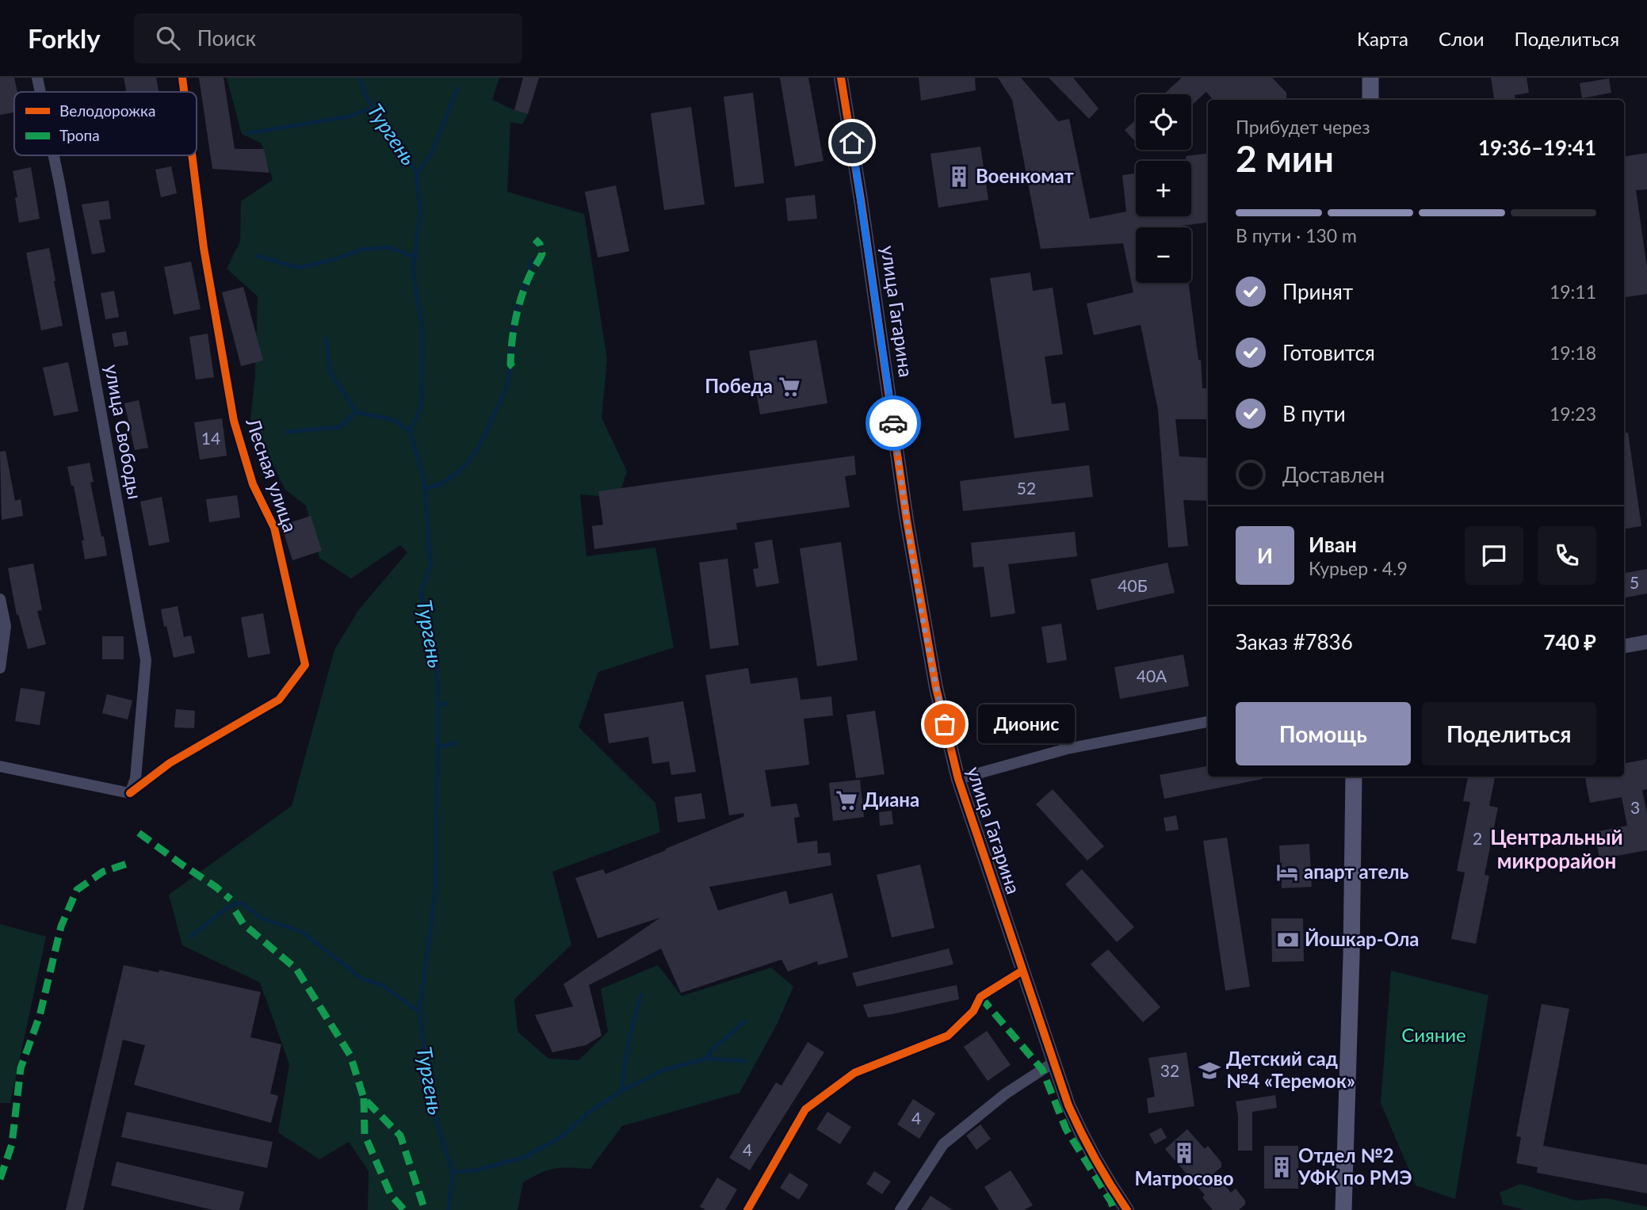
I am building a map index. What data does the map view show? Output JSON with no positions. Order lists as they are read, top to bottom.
{
  "streets": {
    "street": ["улица Гагарина", "улица Свободы", "Лесная улица"]
  },
  "crossings": [
    ["улица Свободы", "Лесная улица"]
  ],
  "districts": ["Центральный микрорайон"],
  "water": ["Тургень"],
  "parks": ["Сияние"],
  "places": {
    "building": ["Военкомат", "Матросово", "Отдел №2 УФК по РМЭ"],
    "supermarket": ["Победа", "Диана"],
    "other": ["Дионис"],
    "hotel": ["апарт атель"],
    "bank": ["Йошкар-Ола"],
    "school or university": ["Детский сад №4 «Теремок»"]
  },
  "house_numbers": [
    "14",
    "52",
    "5",
    "40Б",
    "40А",
    "3",
    "2",
    "32",
    "4",
    "4"
  ],
  "legend": ["Велодорожка", "Тропа"],
  "page": {
    "header": "Forkly",
    "search": "Поиск",
    "nav": ["Карта", "Слои", "Поделиться"],
    "map_buttons": ["+", "−"],
    "heading": ["2 мин", "Прибудет через", "19:36–19:41"],
    "panel": [
      "Иван",
      "Курьер · 4.9",
      "Заказ #7836",
      "740 ₽"
    ],
    "bar": "В пути · 130 m",
    "list": [
      ["Принят", "19:11"],
      ["Готовится", "19:18"],
      ["В пути", "19:23"],
      "Доставлен"
    ],
    "round": "И",
    "buttons": ["Помощь", "Поделиться"],
    "bubble": "Дионис"
  }
}
